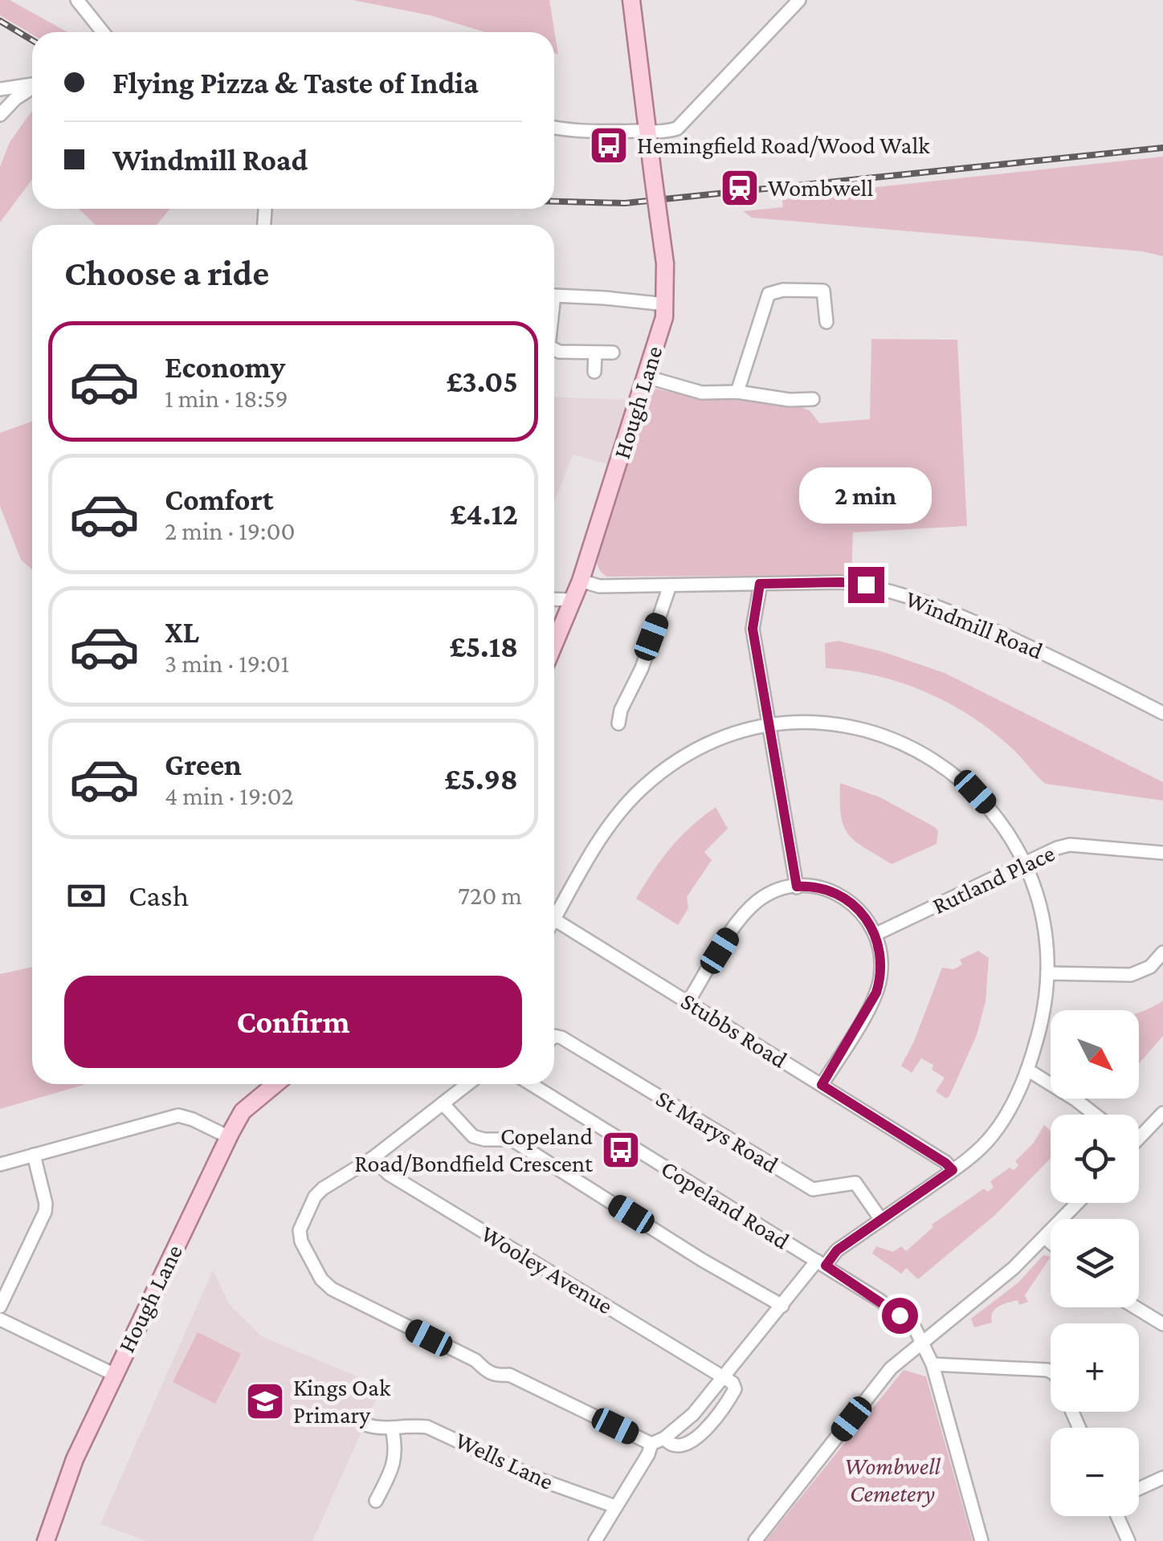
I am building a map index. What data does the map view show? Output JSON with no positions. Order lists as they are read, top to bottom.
{
  "streets": {
    "main road": ["Hough Lane"],
    "street": [
      "Windmill Road",
      "Rutland Place",
      "Stubbs Road",
      "St Marys Road",
      "Copeland Road",
      "Wooley Avenue",
      "Wells Lane"
    ]
  },
  "crossings": [
    ["Hough Lane", "Windmill Road"],
    ["Rutland Place", "Stubbs Road"]
  ],
  "parks": ["Wombwell Cemetery"],
  "places": {
    "bus stop": ["Hemingfield Road/Wood Walk", "Copeland Road/Bondfield Crescent"],
    "station": ["Wombwell"],
    "school or university": ["Kings Oak Primary"]
  },
  "north": "bottom right",
  "page": {
    "banner": ["Flying Pizza & Taste of India", "Windmill Road"],
    "heading": "Choose a ride",
    "list": [
      {
        "name": "Economy",
        "note": "1 min · 18:59",
        "value": "£3.05"
      },
      {
        "name": "Comfort",
        "note": "2 min · 19:00",
        "value": "£4.12"
      },
      {
        "name": "XL",
        "note": "3 min · 19:01",
        "value": "£5.18"
      },
      {
        "name": "Green",
        "note": "4 min · 19:02",
        "value": "£5.98"
      }
    ],
    "bubble": "2 min",
    "pay": ["Cash", "720 m"],
    "buttons": "Confirm",
    "map_buttons": ["+", "−"]
  }
}
